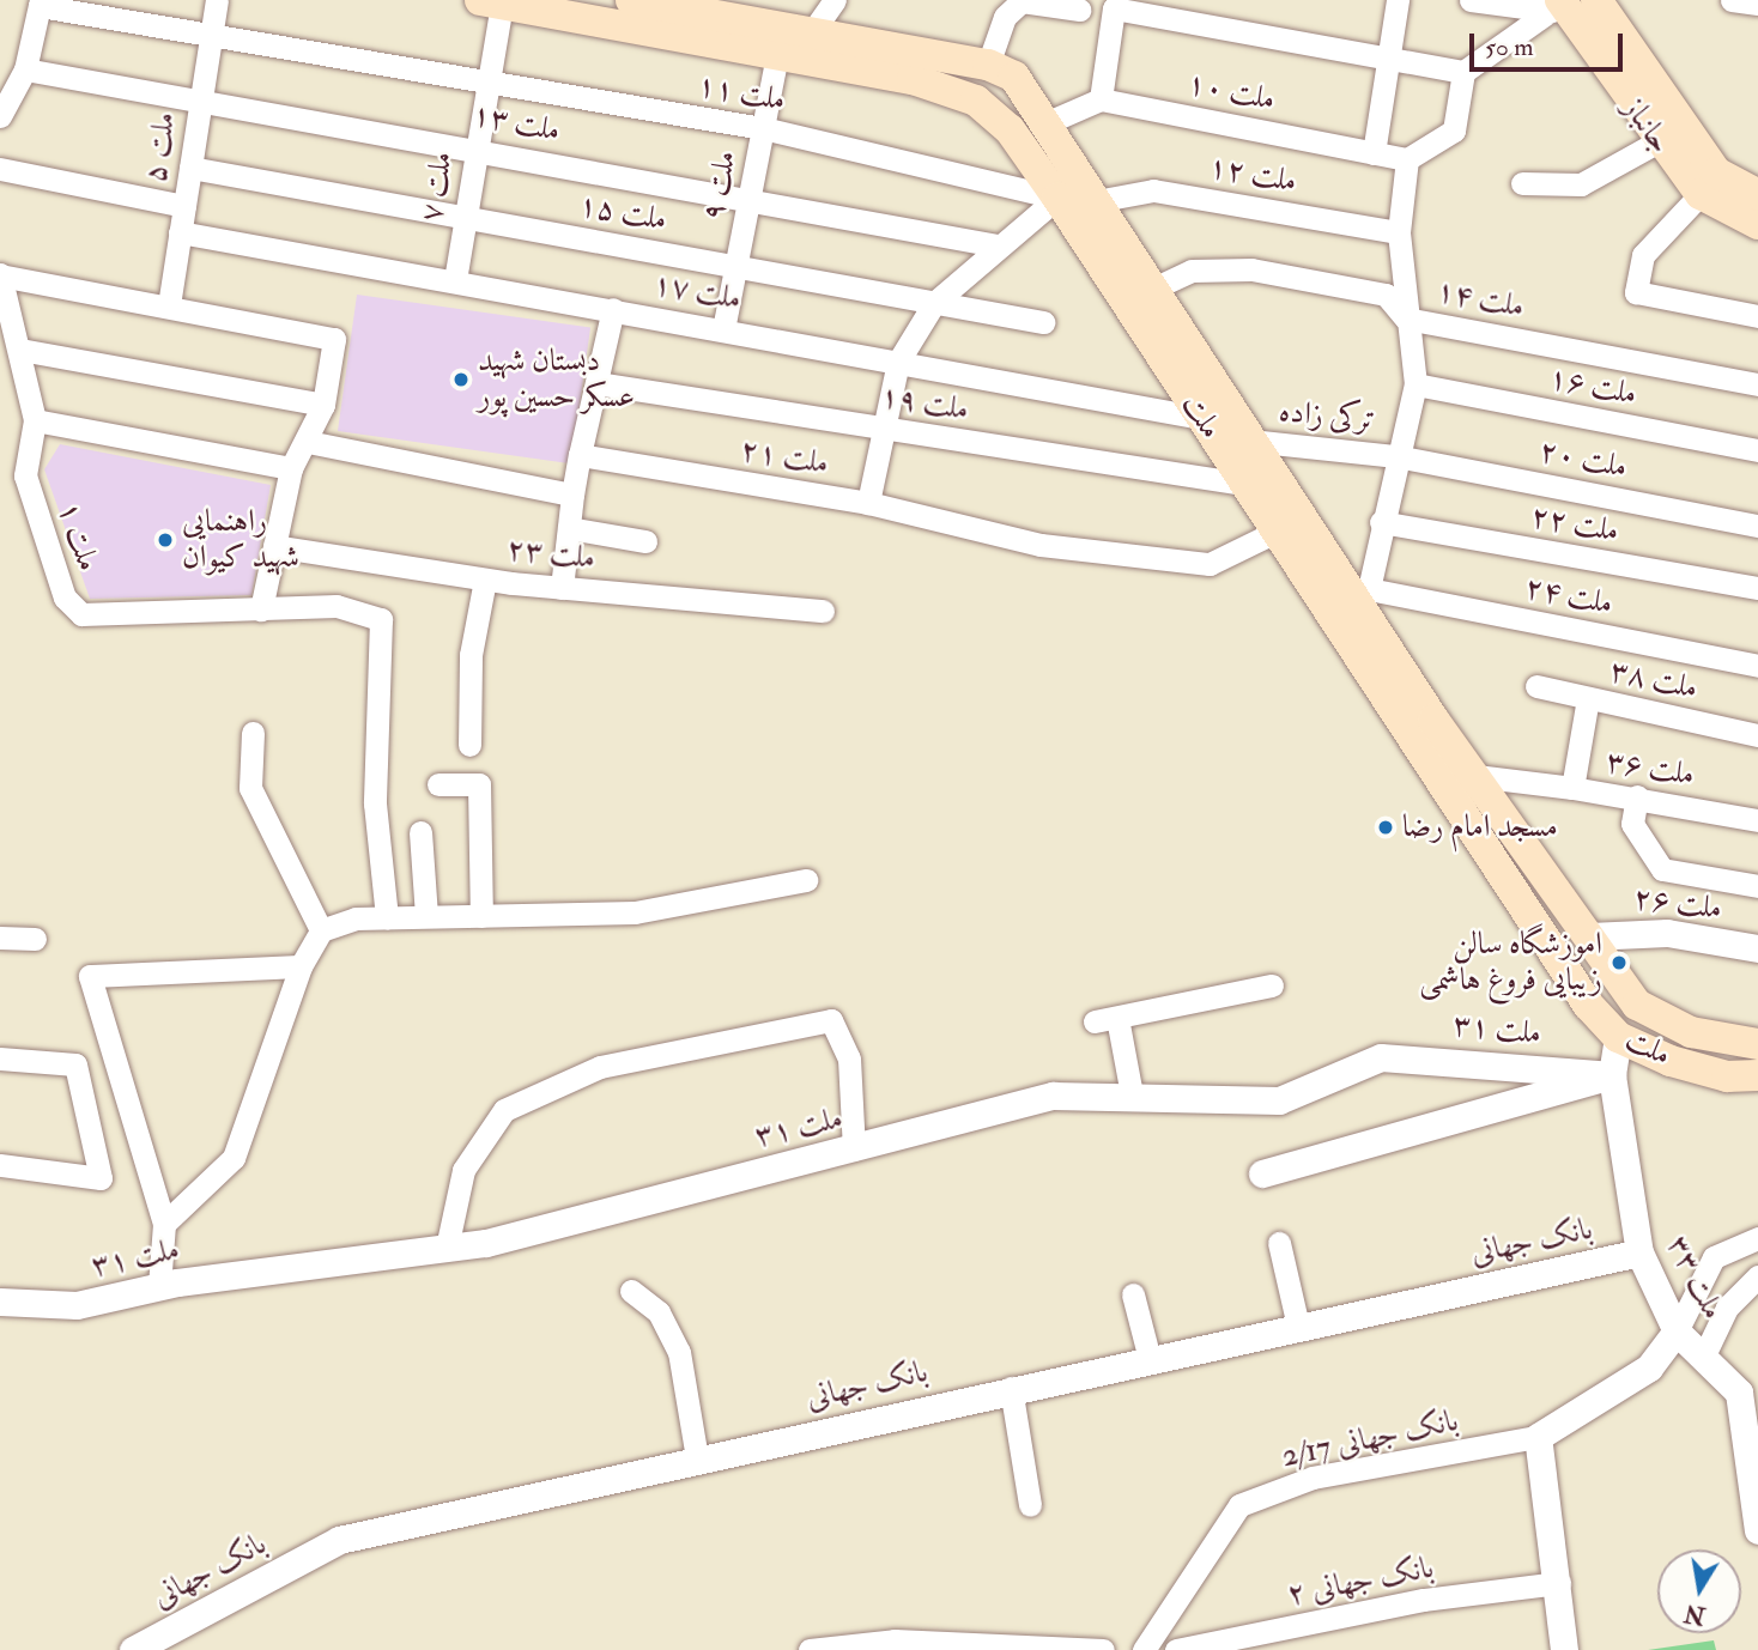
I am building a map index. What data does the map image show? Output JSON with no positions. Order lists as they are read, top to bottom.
{
  "streets": {
    "main road": ["جانباز", "ملت"],
    "street": [
      "ملت ۱۰",
      "ملت ۱۱",
      "ملت ۱۳",
      "ملت ۵",
      "ملت ۱۲",
      "ملت ۹",
      "ملت ۷",
      "ملت ۱۵",
      "ملت ۱۷",
      "ملت ۱۴",
      "ملت ۱۶",
      "ملت ۱۹",
      "ترکی زاده",
      "ملت ۲۱",
      "ملت ۲۰",
      "ملت ۲۲",
      "ملت ۱",
      "ملت ۲۳",
      "ملت ۲۴",
      "ملت ۳۸",
      "ملت ۳۶",
      "ملت ۲۶",
      "ملت ۳۱",
      "بانک جهانی",
      "ملت ۳۳",
      "بانک جهانی 2/17",
      "بانک جهانی ۲"
    ]
  },
  "crossings": [
    ["ملت ۱۱", "ملت ۵"],
    ["ملت ۱۱", "ملت ۱۲"],
    ["ملت ۱۱", "ملت ۹"],
    ["ملت ۱۱", "ملت ۷"],
    ["ملت ۱۱", "ملت"],
    ["ملت ۱۳", "ملت ۵"],
    ["ملت ۱۳", "ملت ۹"],
    ["ملت ۱۳", "ملت ۷"],
    ["ملت ۵", "ملت ۱۵"],
    ["ملت ۵", "ملت ۱۷"],
    ["ملت ۱۲", "ملت"],
    ["ملت ۹", "ملت ۱۵"],
    ["ملت ۹", "ملت ۱۷"],
    ["ملت ۹", "ملت"],
    ["ملت ۷", "ملت ۱۵"],
    ["ملت ۷", "ملت ۱۷"],
    ["ملت ۷", "ملت"],
    ["ملت ۱۷", "ملت"],
    ["ملت ۱۴", "ملت"],
    ["ملت ۱۹", "ملت"],
    ["ملت", "ترکی زاده"],
    ["ملت", "ملت ۲۱"],
    ["ملت", "ملت ۲۴"],
    ["ملت", "ملت ۲۶"],
    ["ملت", "ملت ۳۳"],
    ["ترکی زاده", "ملت ۲۰"],
    ["ملت ۳۸", "ملت ۳۶"],
    ["ملت ۳۱", "ملت ۳۳"],
    ["بانک جهانی", "ملت ۳۳"]
  ],
  "places": [
    "دبستان شهید عسکر حسین پور",
    "راهنمایی شهید کیوان",
    "مسجد امام رضا",
    "اموزشگاه سالن زیبایی فروغ هاشمی"
  ],
  "scale_bar": "50 m",
  "north": "bottom"
}
